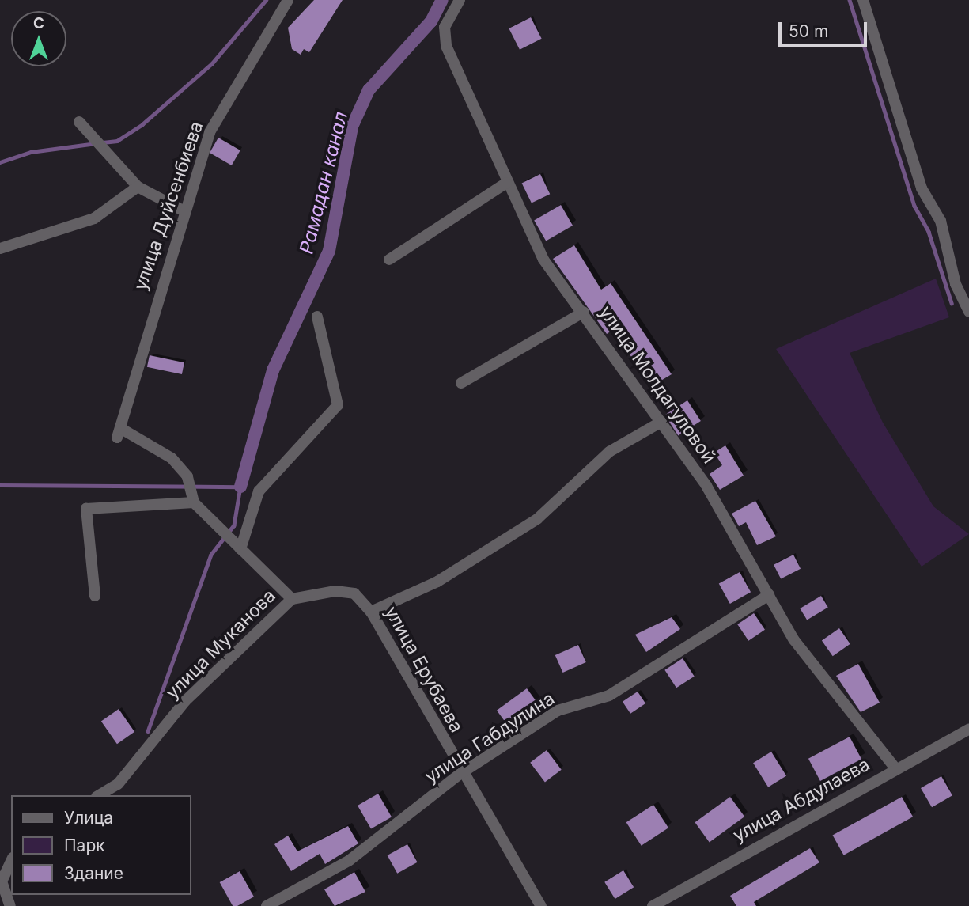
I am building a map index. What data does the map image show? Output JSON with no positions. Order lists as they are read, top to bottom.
{
  "streets": {
    "street": [
      "улица Дуйсенбиева",
      "улица Молдагуловой",
      "улица Муканова",
      "улица Ерубаева",
      "улица Габдулина",
      "улица Абдулаева"
    ]
  },
  "crossings": [
    ["улица Дуйсенбиева", "улица Муканова"],
    ["улица Молдагуловой", "улица Габдулина"],
    ["улица Молдагуловой", "улица Абдулаева"],
    ["улица Муканова", "улица Ерубаева"],
    ["улица Ерубаева", "улица Габдулина"]
  ],
  "water": ["Рамадан канал"],
  "legend": ["Улица", "Парк", "Здание"],
  "scale_bar": "50 m",
  "north": "top"
}
